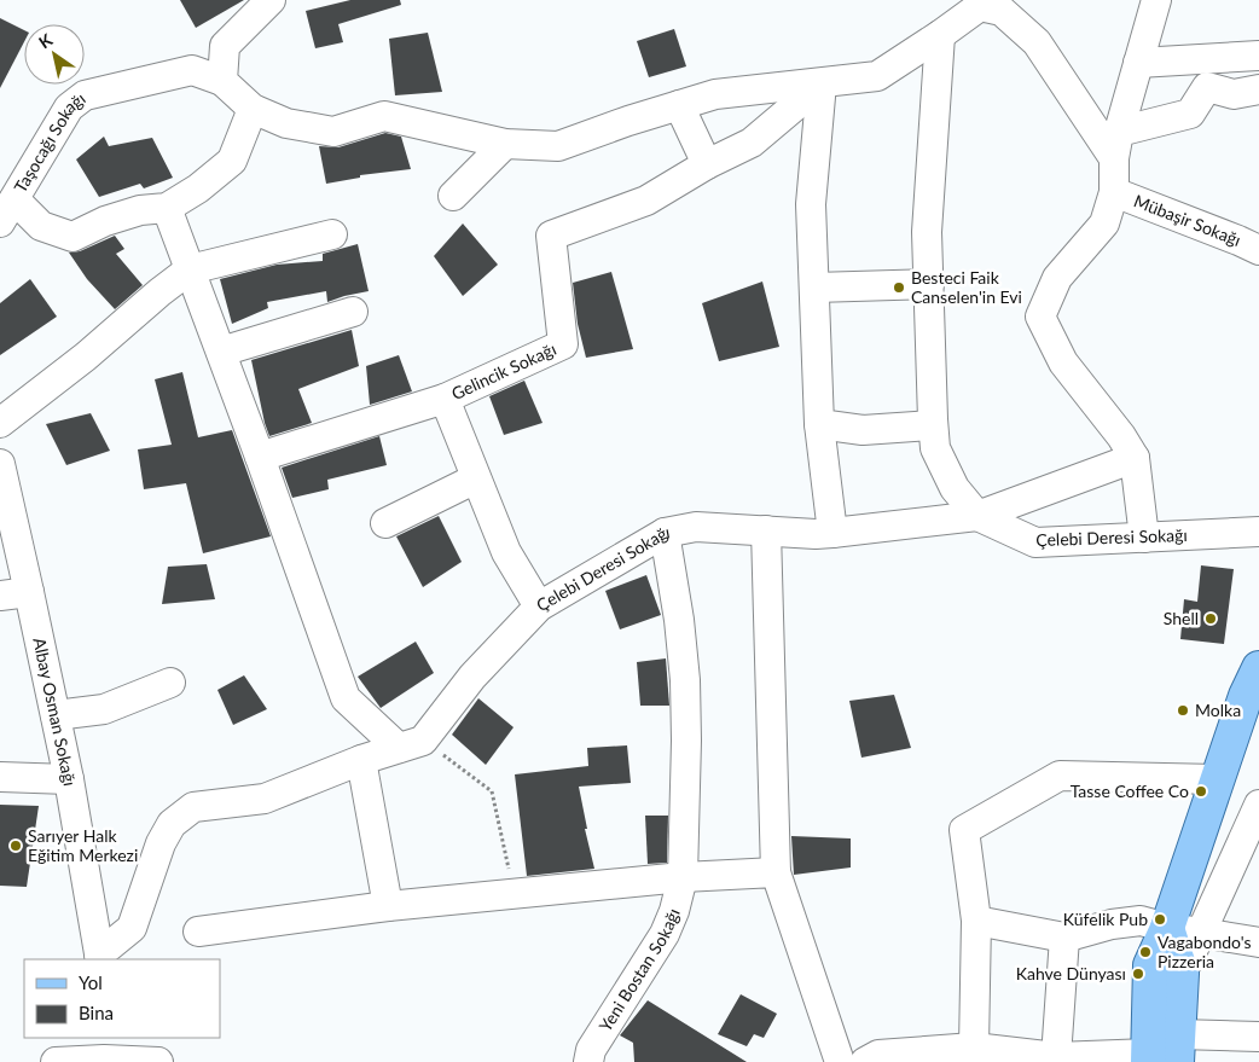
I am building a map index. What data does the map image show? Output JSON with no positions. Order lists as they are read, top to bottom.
{
  "streets": {
    "street": [
      "Taşocağı Sokağı",
      "Mübaşir Sokağı",
      "Gelincik Sokağı",
      "Çelebi Deresi Sokağı",
      "Albay Osman Sokağı",
      "Yeni Bostan Sokağı"
    ]
  },
  "crossings": [
    ["Çelebi Deresi Sokağı", "Yeni Bostan Sokağı"]
  ],
  "places": [
    "Besteci Faik Canselen'in Evi",
    "Shell",
    "Molka",
    "Tasse Coffee Co",
    "Sarıyer Halk Eğitim Merkezi",
    "Küfelik Pub",
    "Vagabondo's Pizzeria",
    "Kahve Dünyası"
  ],
  "legend": ["Yol", "Bina"],
  "north": "top left"
}
